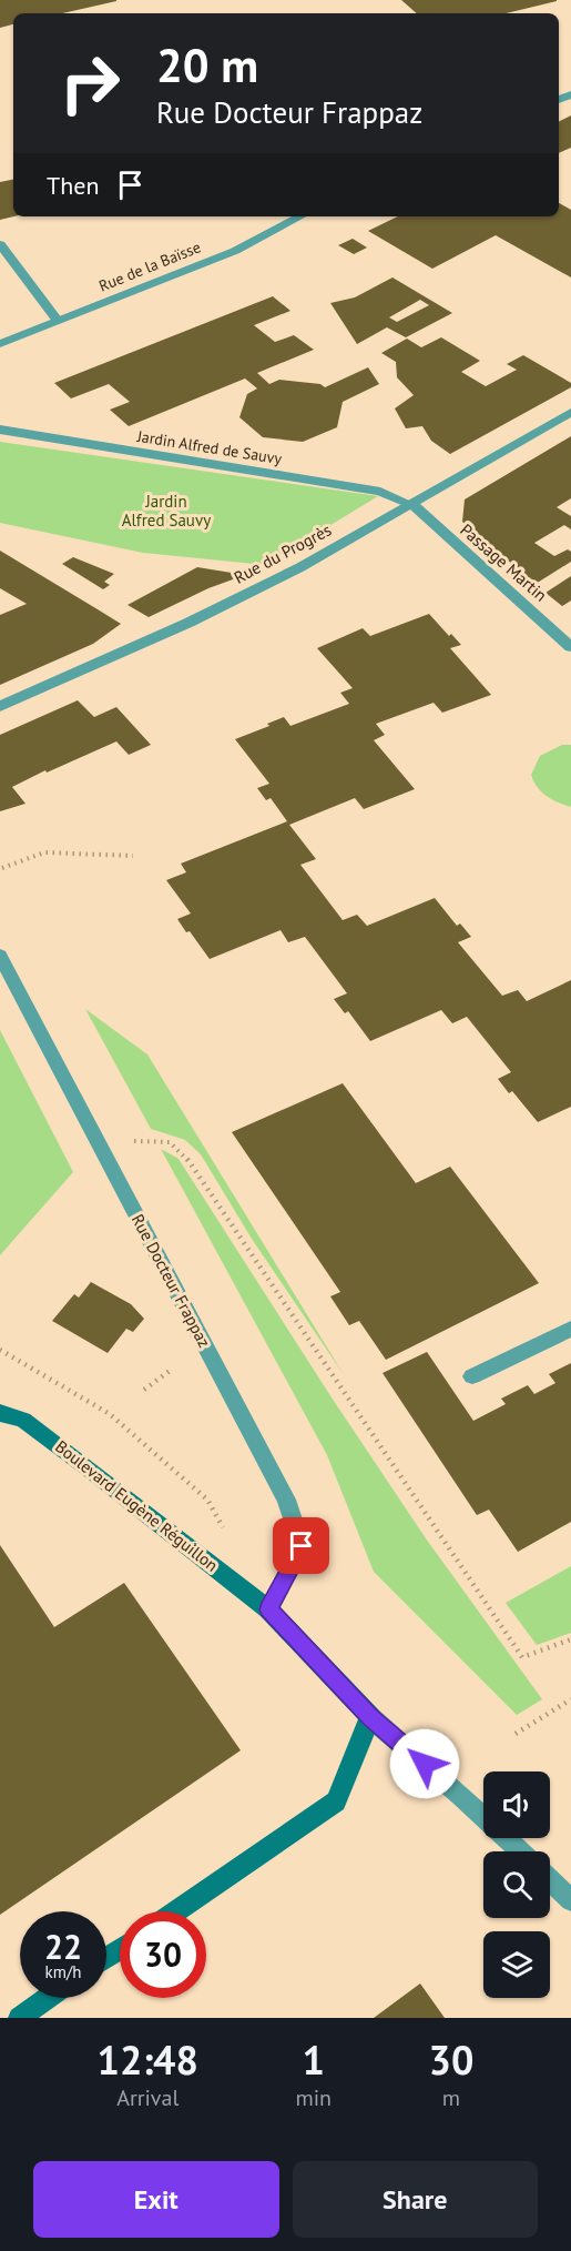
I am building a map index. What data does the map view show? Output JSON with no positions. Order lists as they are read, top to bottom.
{
  "streets": {
    "main road": ["Boulevard Eugène Réguillon"],
    "street": [
      "Rue de la Baïsse",
      "Jardin Alfred de Sauvy",
      "Rue du Progrès",
      "Passage Martin",
      "Rue Docteur Frappaz"
    ]
  },
  "crossings": [
    ["Jardin Alfred de Sauvy", "Rue du Progrès"],
    ["Jardin Alfred de Sauvy", "Passage Martin"],
    ["Rue du Progrès", "Passage Martin"],
    ["Rue Docteur Frappaz", "Boulevard Eugène Réguillon"]
  ],
  "parks": ["Jardin Alfred Sauvy"],
  "page": {
    "turn": ["20 m", "Rue Docteur Frappaz"],
    "then": "Then",
    "speed": "22 km/h",
    "limit": "30",
    "eta": [
      "12:48",
      "Arrival",
      "1",
      "min",
      "30",
      "m"
    ],
    "buttons": ["Exit", "Share"]
  }
}
